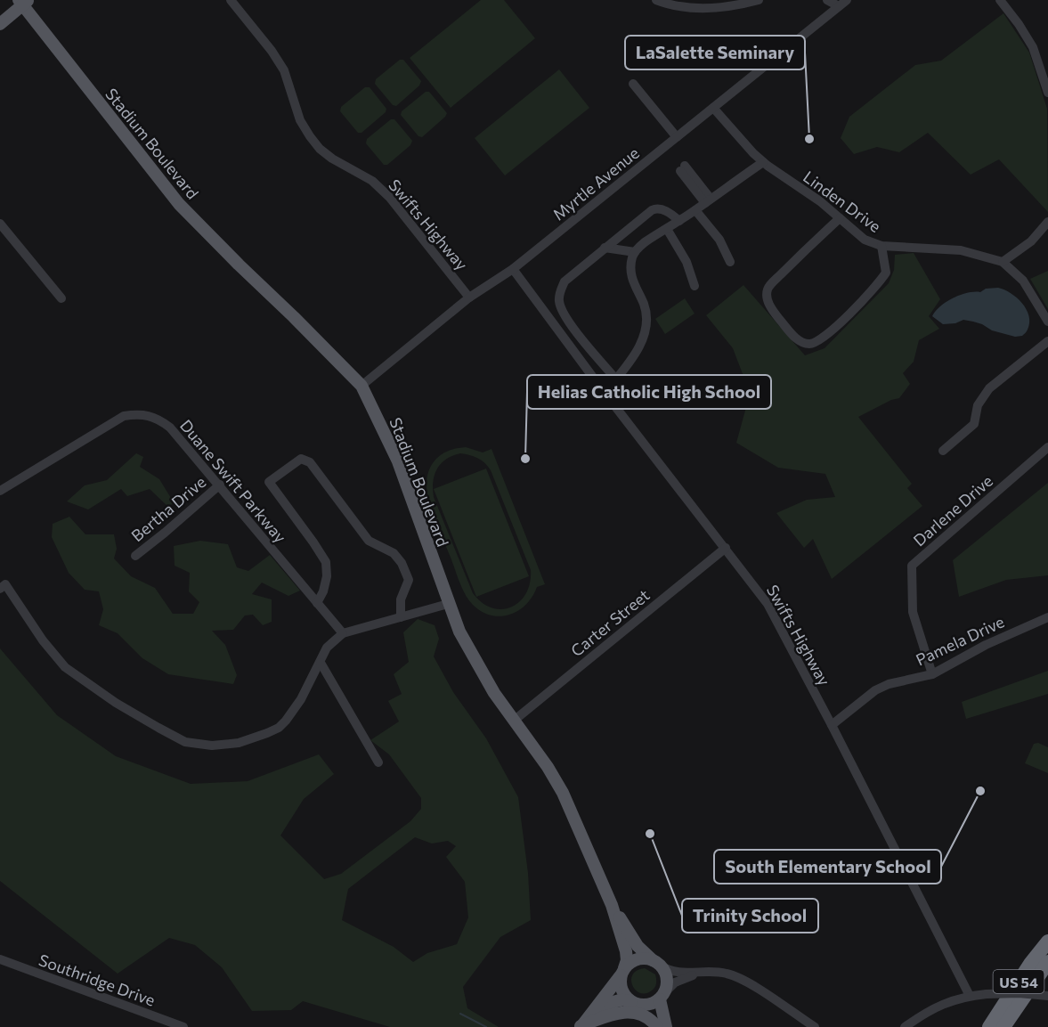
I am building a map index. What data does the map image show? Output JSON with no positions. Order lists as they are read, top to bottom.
{
  "streets": {
    "highway": ["US 54"],
    "main road": ["Stadium Boulevard"],
    "street": [
      "Myrtle Avenue",
      "Linden Drive",
      "Swifts Highway",
      "Duane Swift Parkway",
      "Bertha Drive",
      "Darlene Drive",
      "Carter Street",
      "Pamela Drive",
      "Southridge Drive"
    ]
  },
  "crossings": [
    ["Stadium Boulevard", "Myrtle Avenue"],
    ["Stadium Boulevard", "Carter Street"],
    ["Myrtle Avenue", "Linden Drive"],
    ["Myrtle Avenue", "Swifts Highway"],
    ["Swifts Highway", "Carter Street"],
    ["Swifts Highway", "Pamela Drive"],
    ["Duane Swift Parkway", "Bertha Drive"],
    ["Darlene Drive", "Pamela Drive"]
  ],
  "places": [
    "LaSalette Seminary",
    "Helias Catholic High School",
    "South Elementary School",
    "Trinity School"
  ]
}
